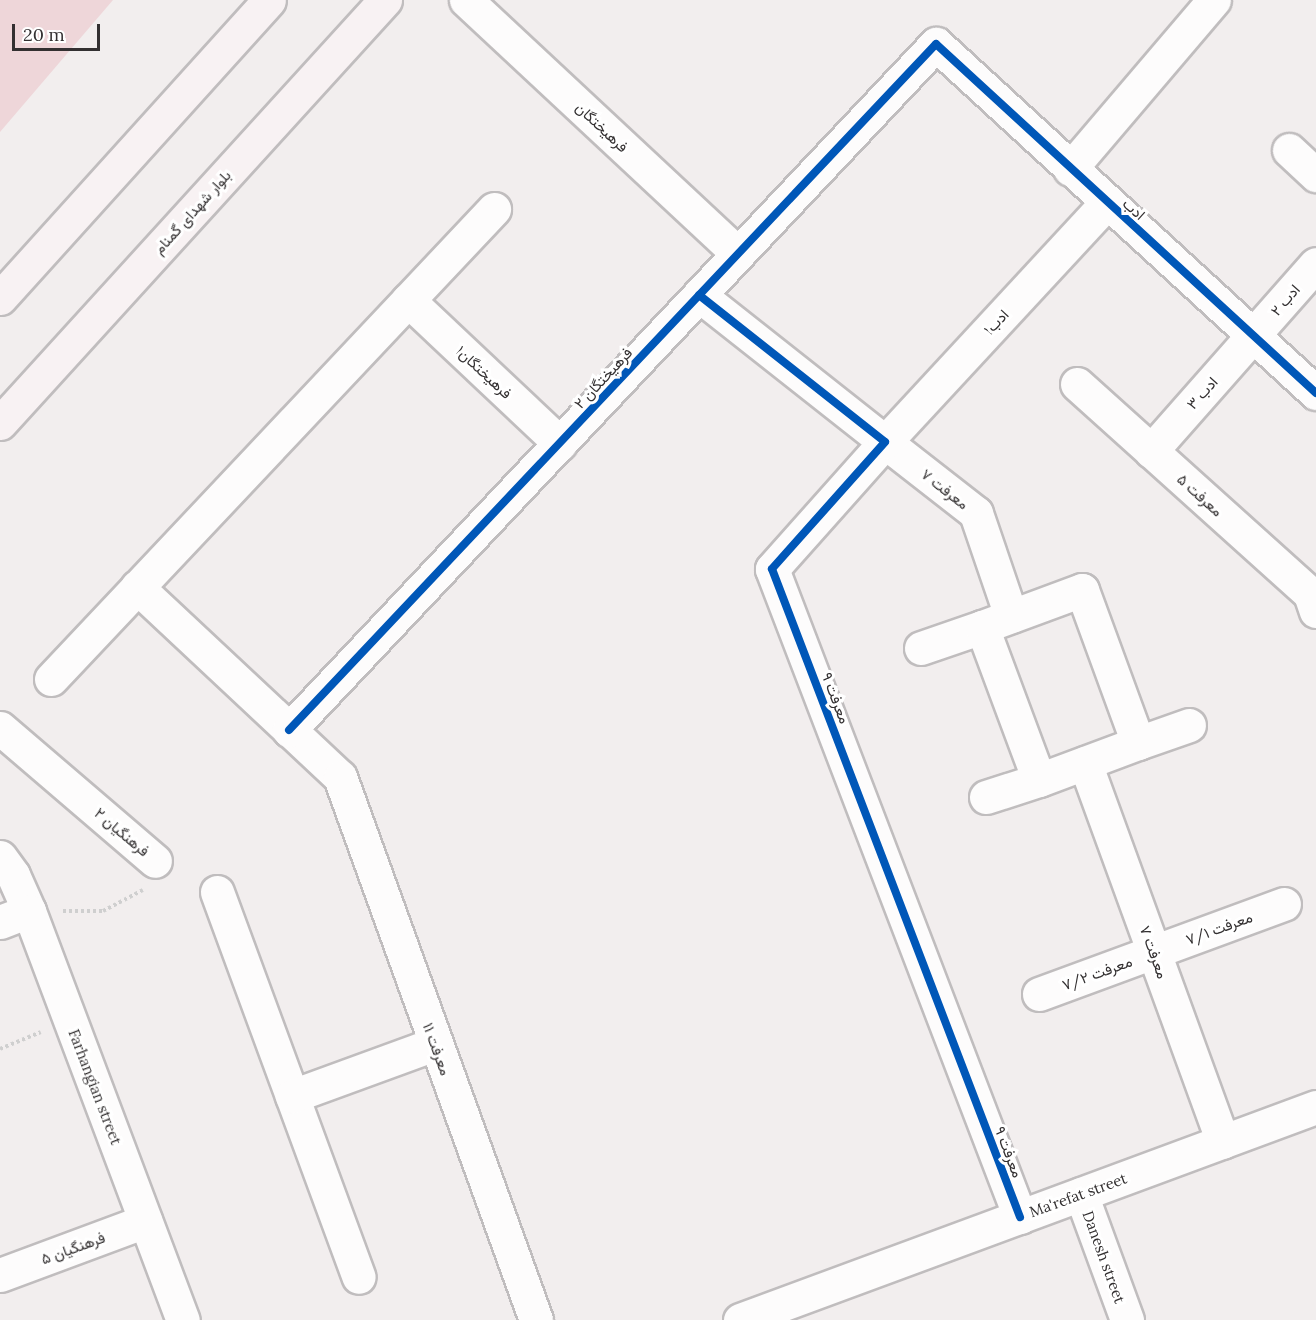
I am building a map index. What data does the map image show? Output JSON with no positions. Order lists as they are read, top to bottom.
{
  "streets": {
    "main road": ["بلوار شهدای گمنام"],
    "street": [
      "فرهیختگان",
      "ادب",
      "ادب ۲",
      "ادب۱",
      "فرهیختگان۱",
      "فرهیختگان ۲",
      "ادب ۳",
      "معرفت ۷",
      "معرفت ۵",
      "معرفت ۹",
      "فرهنگیان ۲",
      "معرفت ۷/۱",
      "معرفت ۷/۲",
      "معرفت ۱۱",
      "Farhangian street",
      "Ma'refat street",
      "فرهنگیان ۵",
      "Danesh street"
    ]
  },
  "crossings": [
    ["فرهیختگان", "فرهیختگان ۲"],
    ["ادب", "ادب ۲"],
    ["ادب", "ادب۱"],
    ["ادب", "فرهیختگان ۲"],
    ["ادب", "ادب ۳"],
    ["ادب ۲", "ادب ۳"],
    ["ادب۱", "معرفت ۷"],
    ["ادب۱", "معرفت ۹"],
    ["فرهیختگان۱", "فرهیختگان ۲"],
    ["فرهیختگان ۲", "معرفت ۱۱"],
    ["ادب ۳", "معرفت ۵"],
    ["معرفت ۷", "معرفت ۹"],
    ["معرفت ۷", "معرفت ۷/۱"],
    ["معرفت ۷", "معرفت ۷/۲"],
    ["معرفت ۷", "Ma'refat street"],
    ["معرفت ۹", "Ma'refat street"],
    ["فرهنگیان ۲", "Farhangian street"],
    ["معرفت ۷/۱", "معرفت ۷/۲"],
    ["Farhangian street", "فرهنگیان ۵"],
    ["Ma'refat street", "Danesh street"]
  ],
  "scale_bar": "20 m"
}
